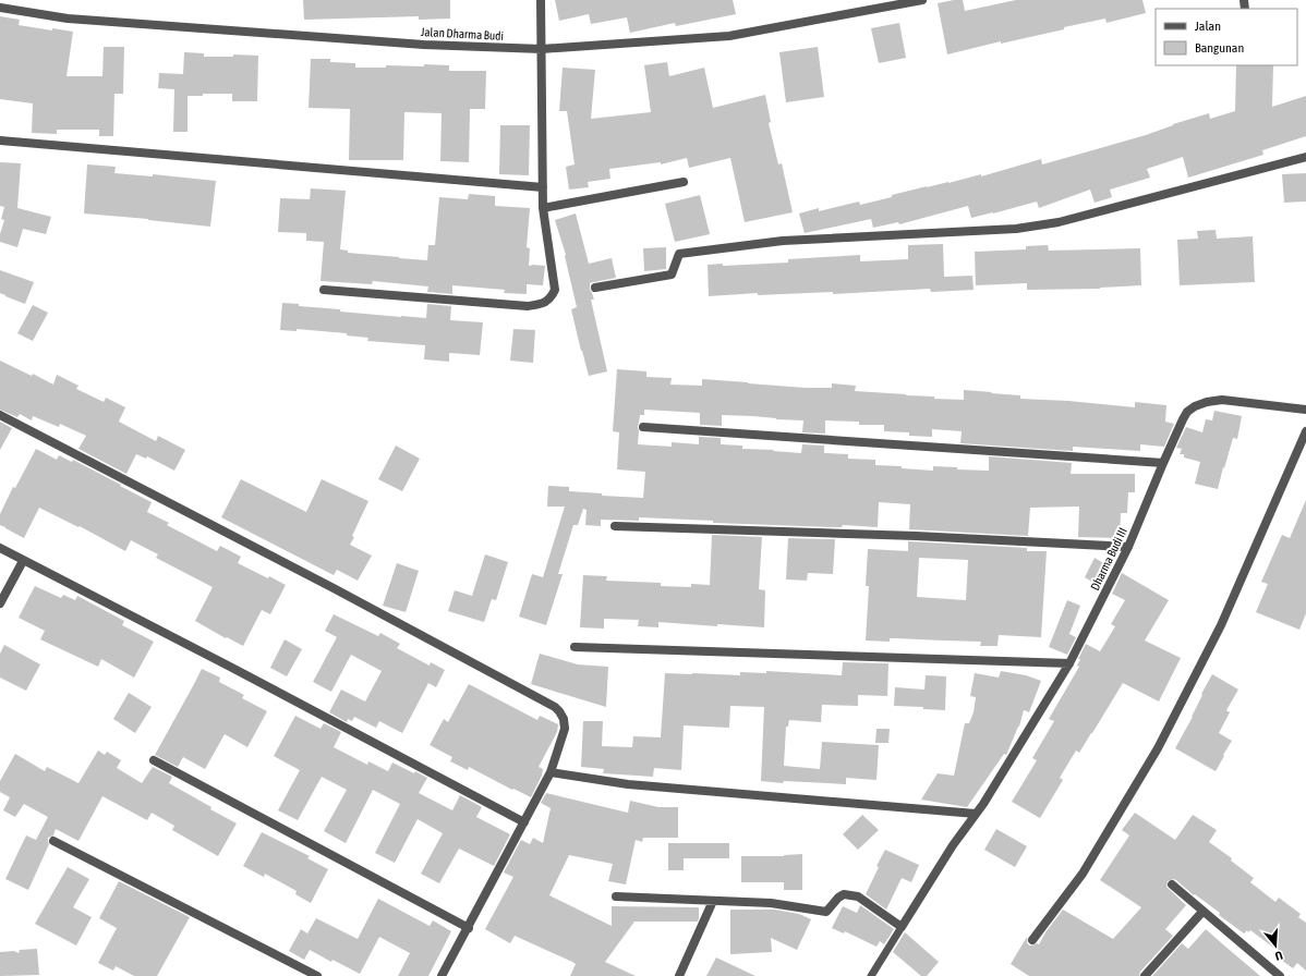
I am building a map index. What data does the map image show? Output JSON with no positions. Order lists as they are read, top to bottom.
{
  "streets": {
    "street": ["Jalan Dharma Budi", "Dharma Budi III"]
  },
  "legend": ["Jalan", "Bangunan"],
  "north": "bottom"
}
